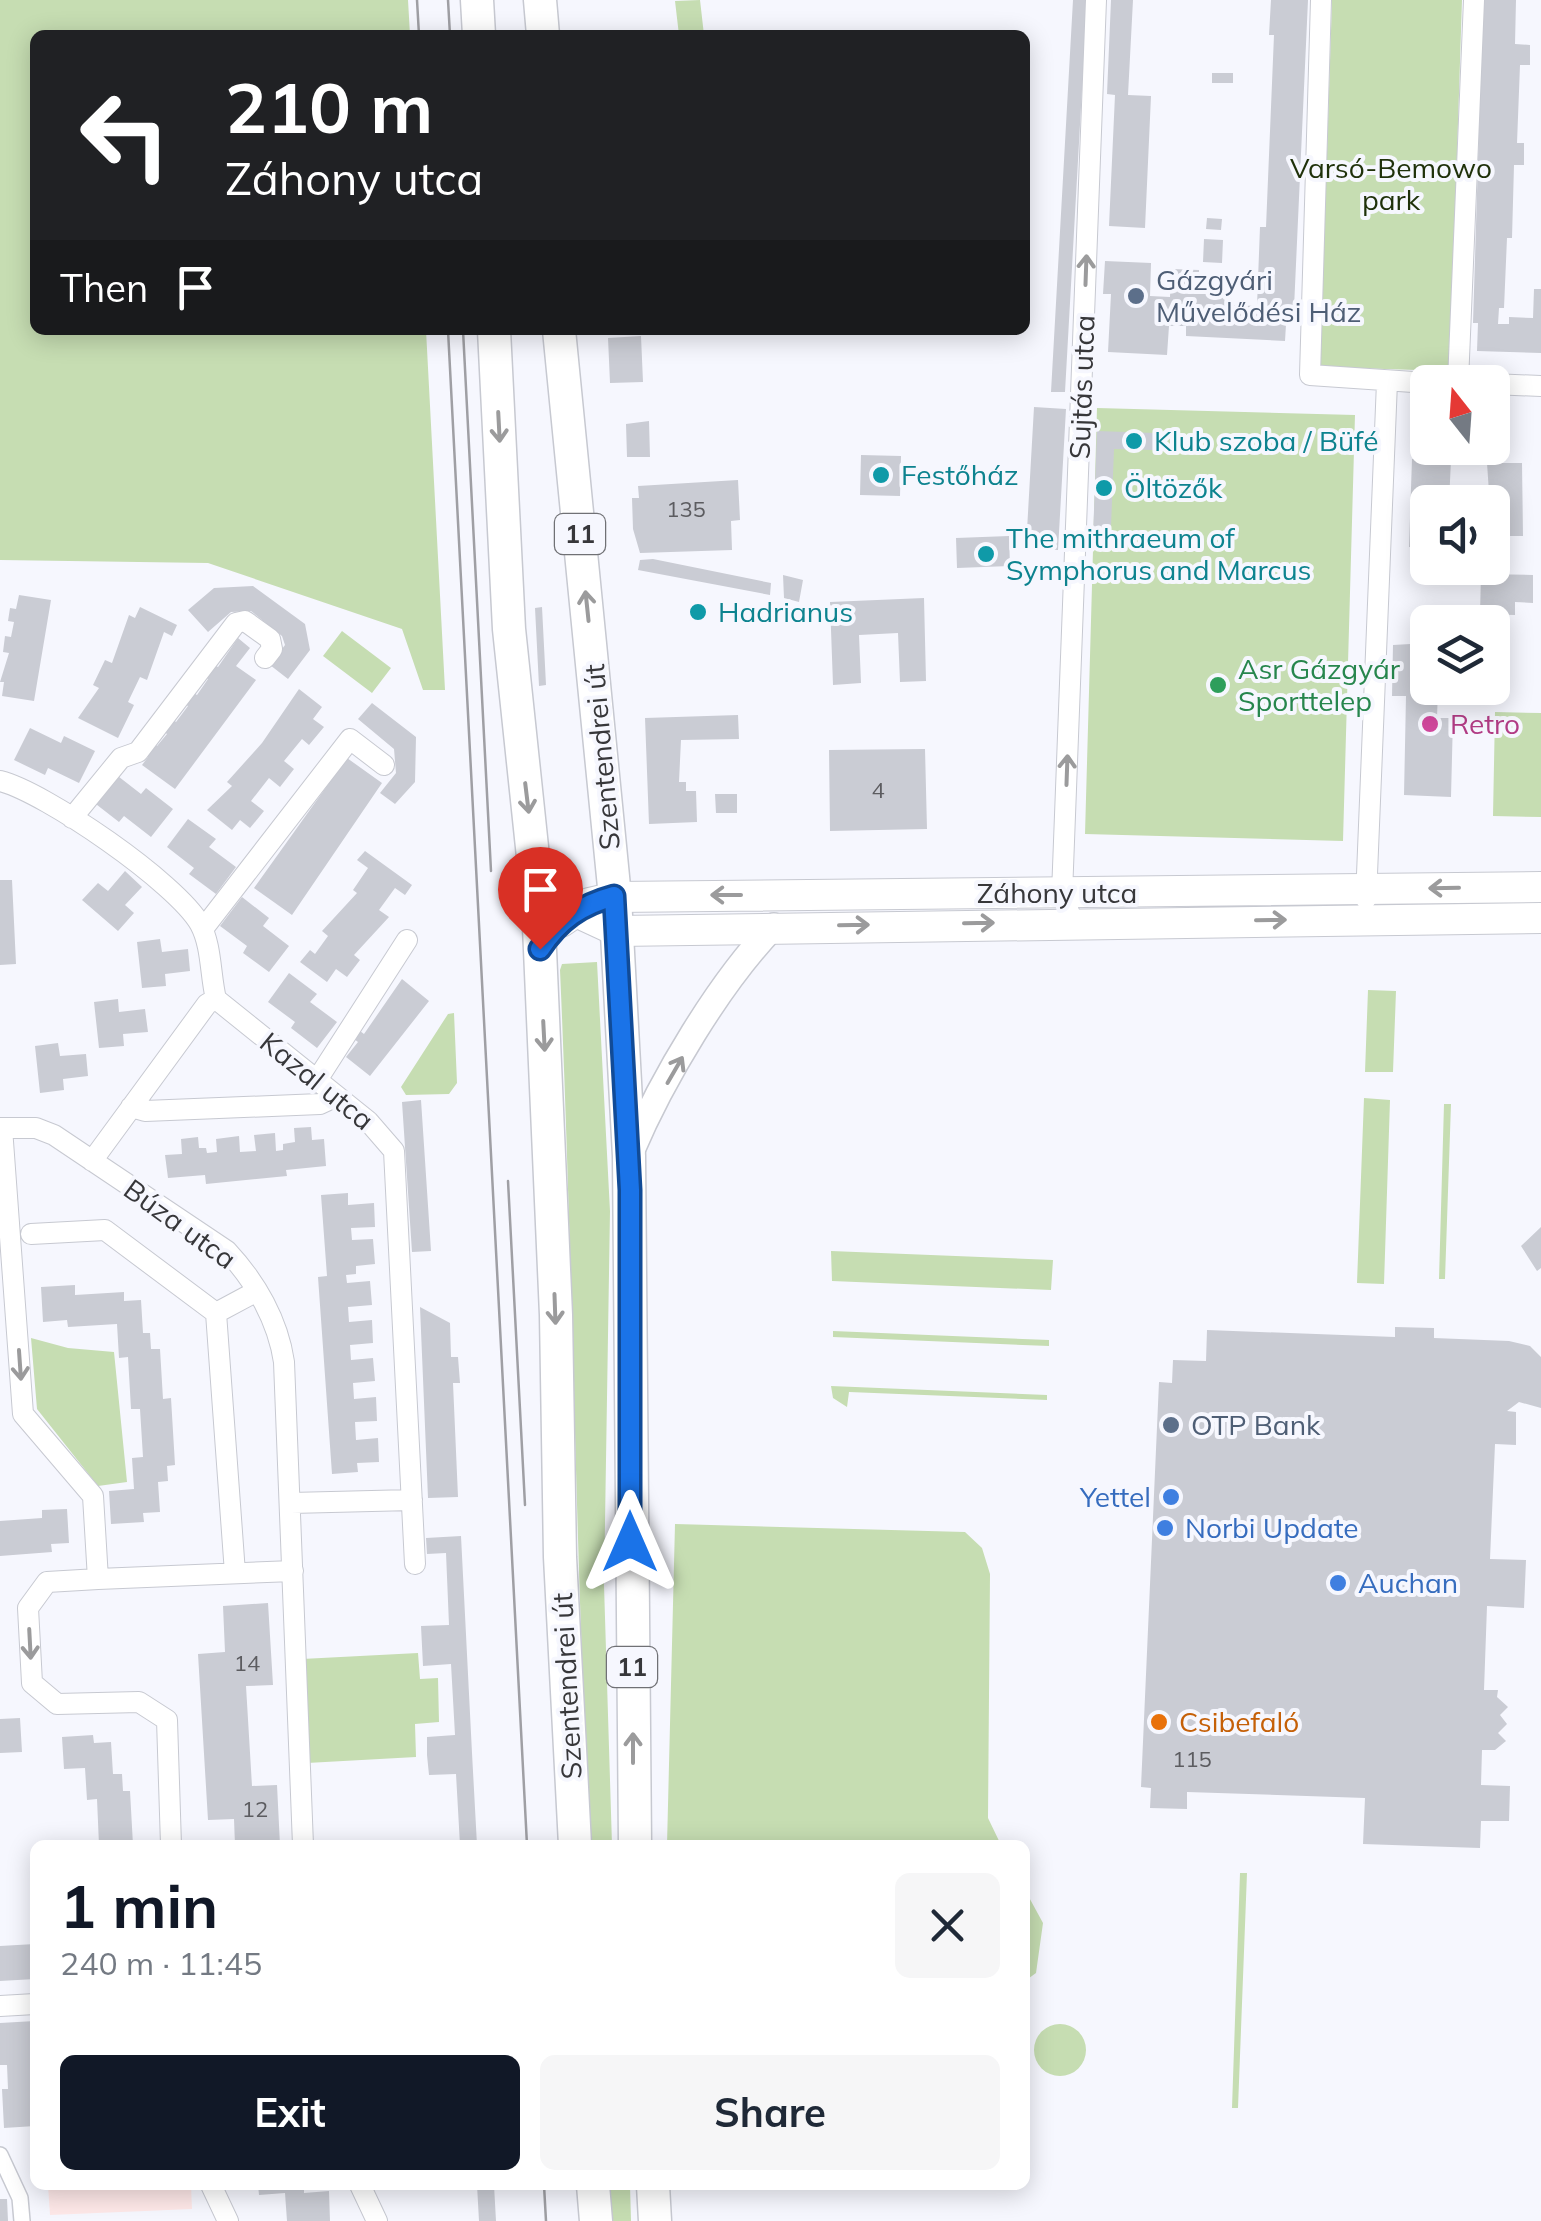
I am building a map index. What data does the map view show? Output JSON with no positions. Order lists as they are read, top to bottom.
{
  "streets": {
    "main road": ["11", "Szentendrei út", "Záhony utca"],
    "street": ["Sujtás utca", "Kazal utca", "Búza utca"]
  },
  "crossings": [
    ["Sujtás utca", "Záhony utca"],
    ["Szentendrei út", "Záhony utca"]
  ],
  "one_way": ["Sujtás utca"],
  "parks": ["Varsó-Bemowo park"],
  "places": [
    "Gázgyári Művelődési Ház",
    "Klub szoba / Büfé",
    "Festőház",
    "Öltözők",
    "The mithraeum of Symphorus and Marcus",
    "Hadrianus",
    "Asr Gázgyár Sporttelep",
    "Retro",
    "OTP Bank",
    "Yettel",
    "Norbi Update",
    "Auchan",
    "Csibefaló"
  ],
  "house_numbers": [
    "135",
    "4",
    "14",
    "115",
    "12"
  ],
  "north": "top",
  "page": {
    "turn": ["210 m", "Záhony utca"],
    "then": "Then",
    "heading": ["1 min", "240 m · 11:45"],
    "buttons": ["Exit", "Share"]
  }
}
